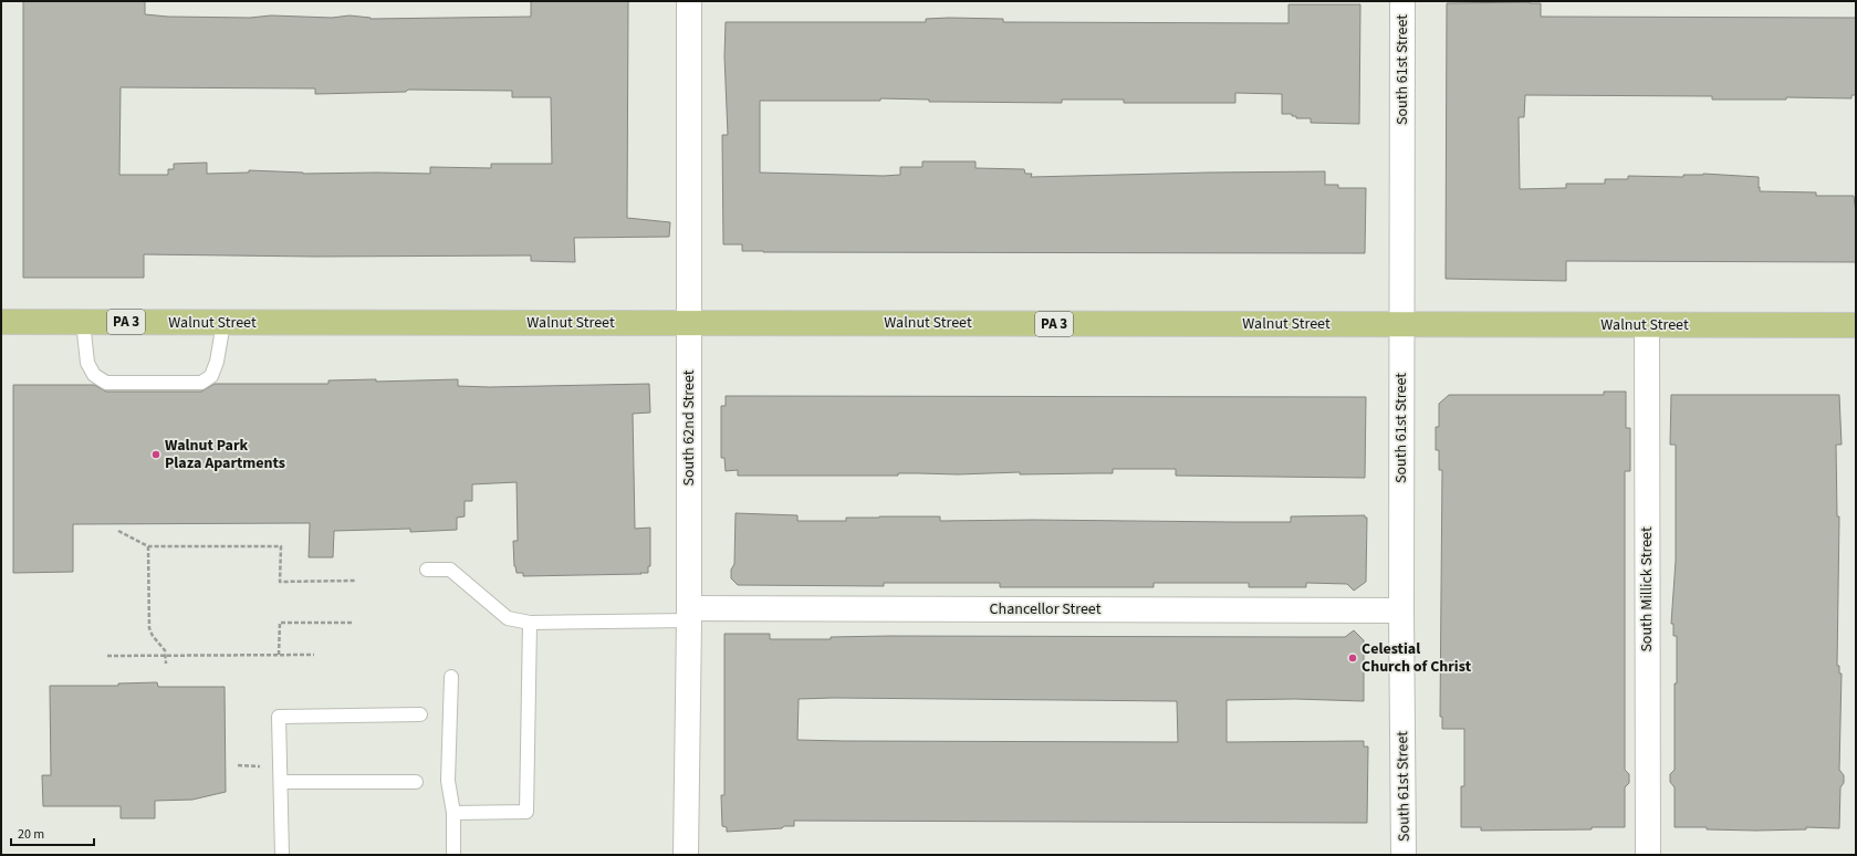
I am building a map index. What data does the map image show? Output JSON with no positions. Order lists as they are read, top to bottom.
{
  "streets": {
    "main road": ["PA 3", "Walnut Street"],
    "street": [
      "South 61st Street",
      "South 62nd Street",
      "South Millick Street",
      "Chancellor Street"
    ]
  },
  "crossings": [
    ["South 61st Street", "Walnut Street"],
    ["South 61st Street", "Chancellor Street"],
    ["Walnut Street", "South 62nd Street"],
    ["Walnut Street", "South Millick Street"],
    ["South 62nd Street", "Chancellor Street"]
  ],
  "places": ["Walnut Park Plaza Apartments", "Celestial Church of Christ"],
  "scale_bar": "20 m"
}
